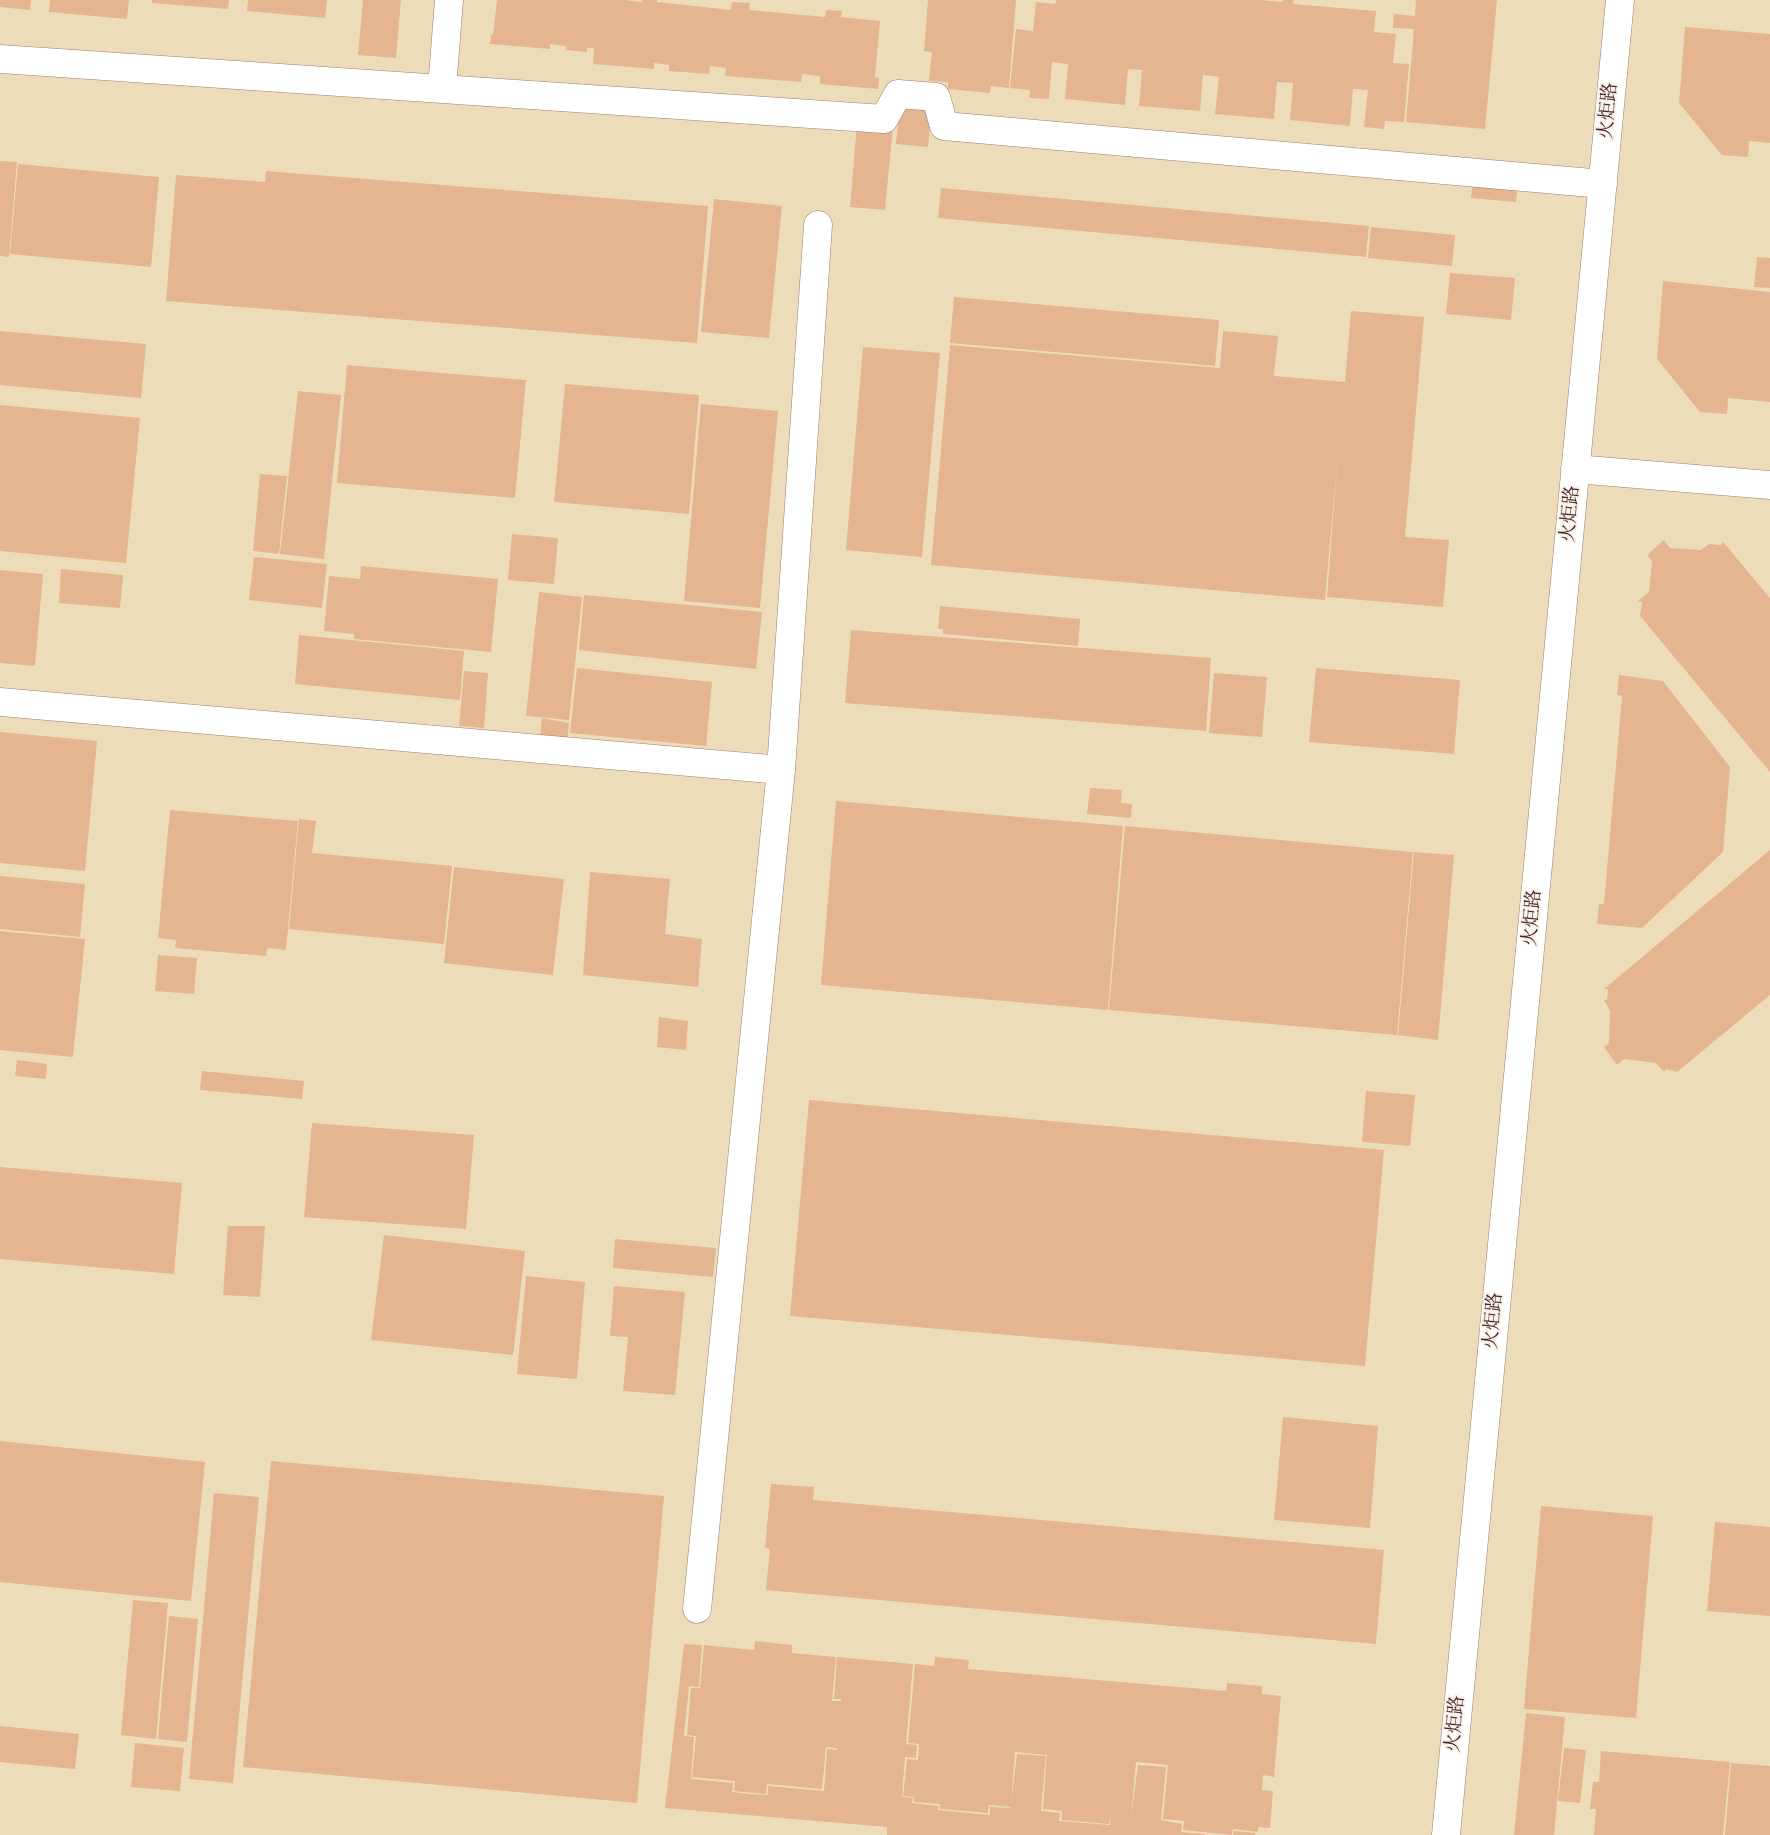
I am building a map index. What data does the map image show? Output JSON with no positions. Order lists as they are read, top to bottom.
{
  "streets": {
    "street": ["火炬路"]
  }
}
